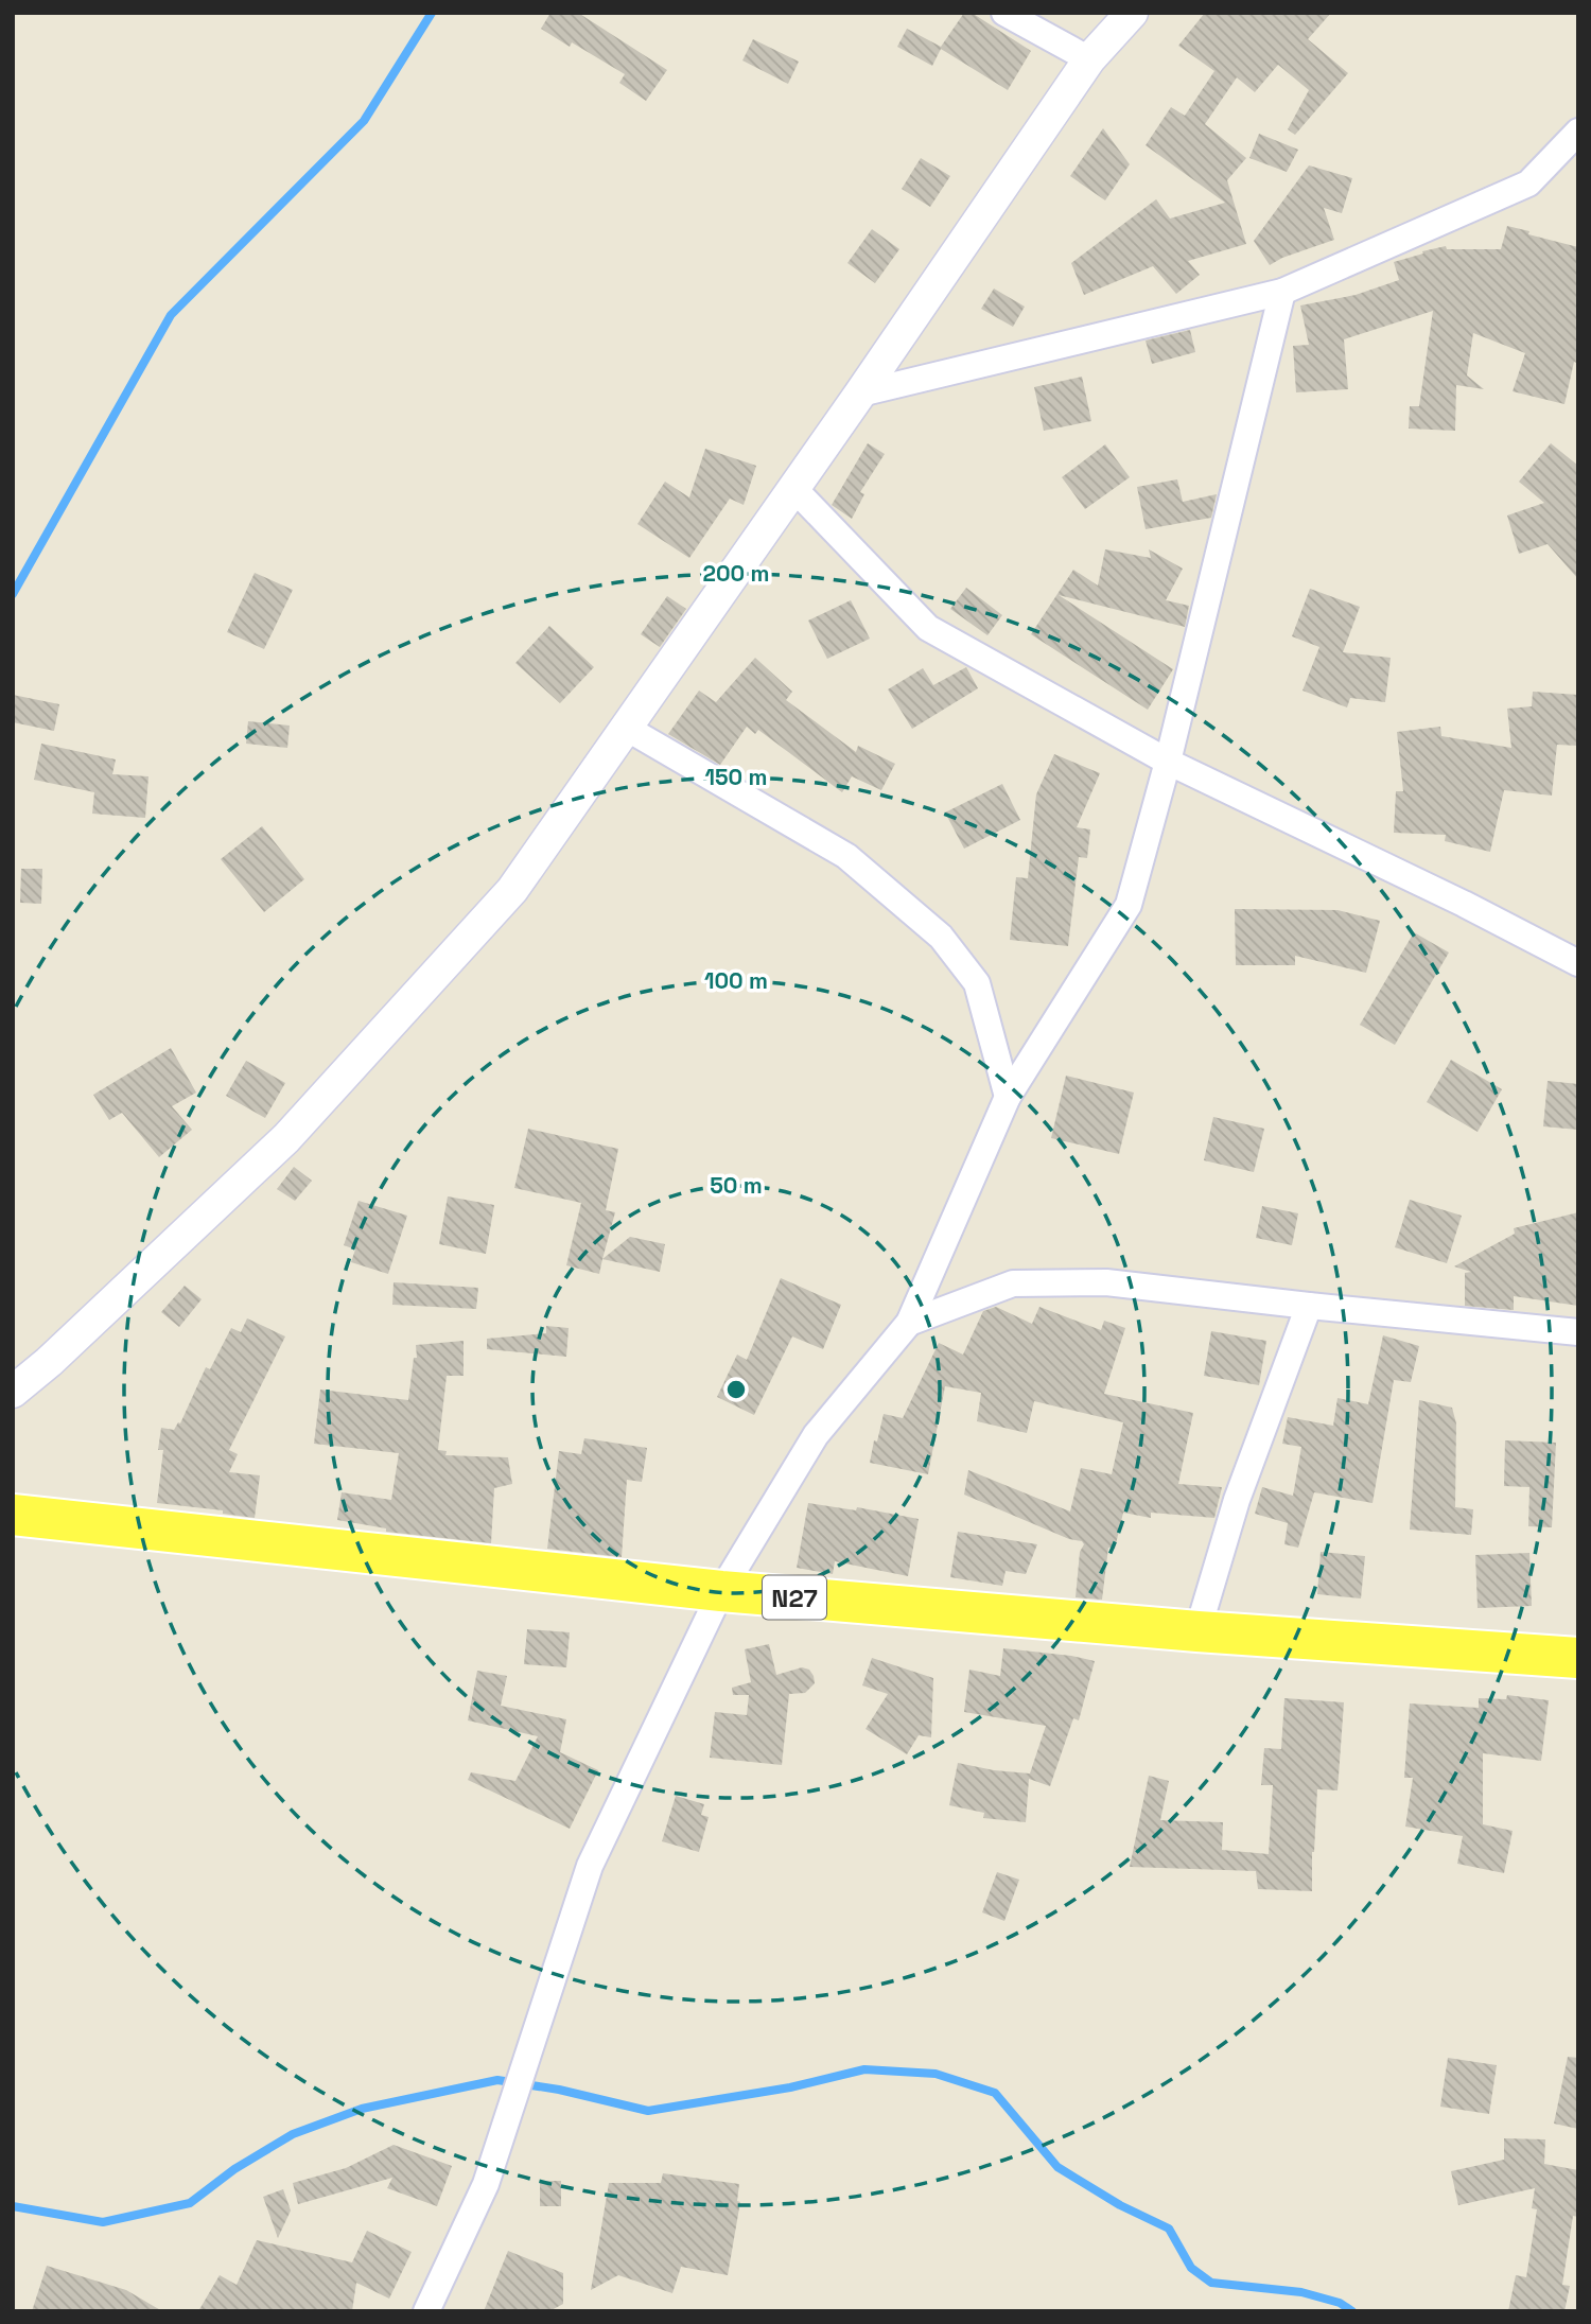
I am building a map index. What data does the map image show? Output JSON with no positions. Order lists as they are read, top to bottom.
{
  "streets": {
    "main road": ["N27"]
  },
  "rings": [
    "200 m",
    "150 m",
    "100 m",
    "50 m"
  ]
}
